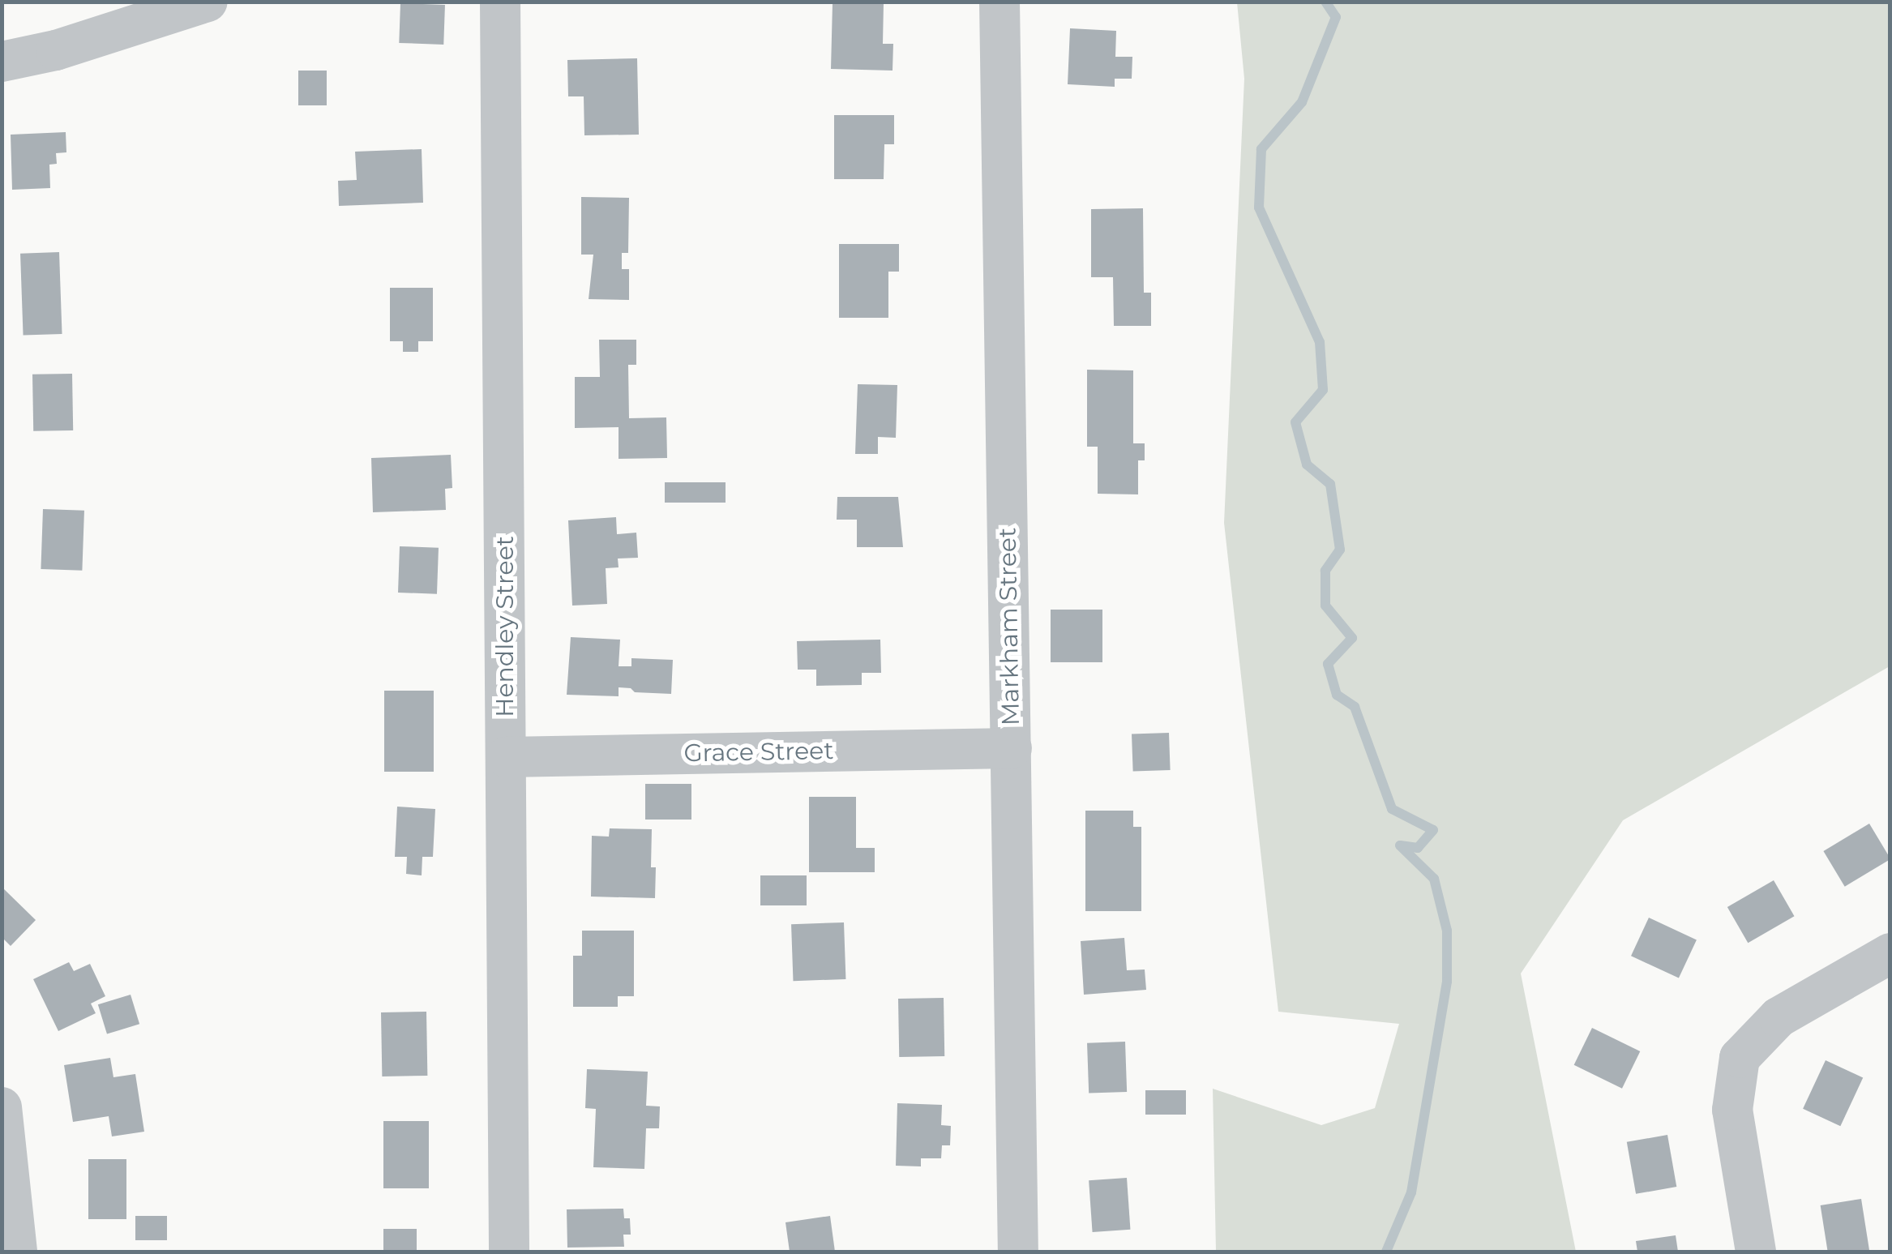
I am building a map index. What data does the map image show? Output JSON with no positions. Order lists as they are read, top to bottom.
{
  "streets": {
    "street": ["Hendley Street", "Markham Street", "Grace Street"]
  },
  "crossings": [
    ["Hendley Street", "Grace Street"],
    ["Markham Street", "Grace Street"]
  ]
}
